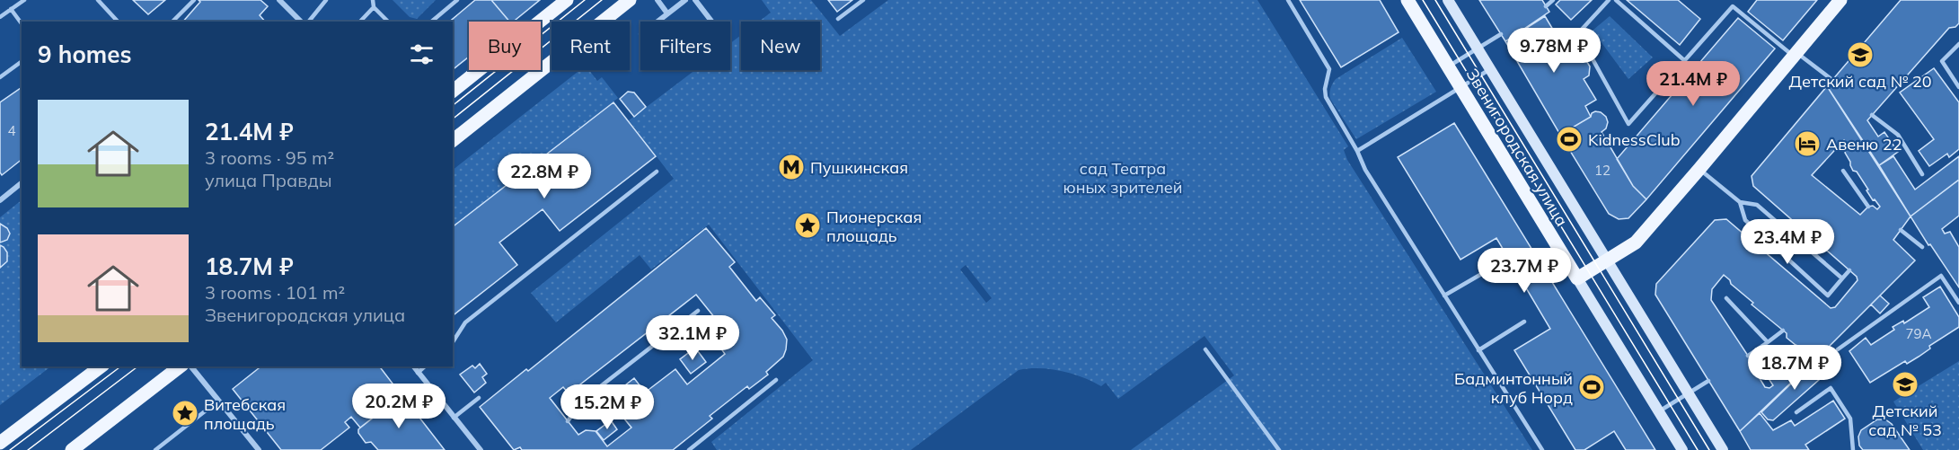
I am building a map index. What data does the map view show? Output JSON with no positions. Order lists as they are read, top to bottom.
{
  "streets": {
    "main road": ["Звенигородская улица"]
  },
  "parks": ["сад Театра юных зрителей"],
  "places": {
    "school or university": ["Детский сад № 20", "Детский сад № 53"],
    "sports": ["KidnessClub", "Бадминтонный клуб Норд"],
    "hotel": ["Авеню 22"],
    "metro station": ["Пушкинская"],
    "place": ["Пионерская площадь", "Витебская площадь"]
  },
  "house_numbers": ["4", "12", "79А"],
  "page": {
    "chip": [
      "Buy",
      "Rent",
      "Filters",
      "New"
    ],
    "heading": "9 homes",
    "price": [
      "9.78M ₽",
      "21.4M ₽",
      "22.8M ₽",
      "23.4M ₽",
      "23.7M ₽",
      "32.1M ₽",
      "18.7M ₽",
      "20.2M ₽",
      "15.2M ₽"
    ],
    "list": [
      {
        "name": "21.4M ₽",
        "note": "3 rooms · 95 m² · улица Правды"
      },
      {
        "name": "18.7M ₽",
        "note": "3 rooms · 101 m² · Звенигородская улица"
      }
    ]
  }
}
